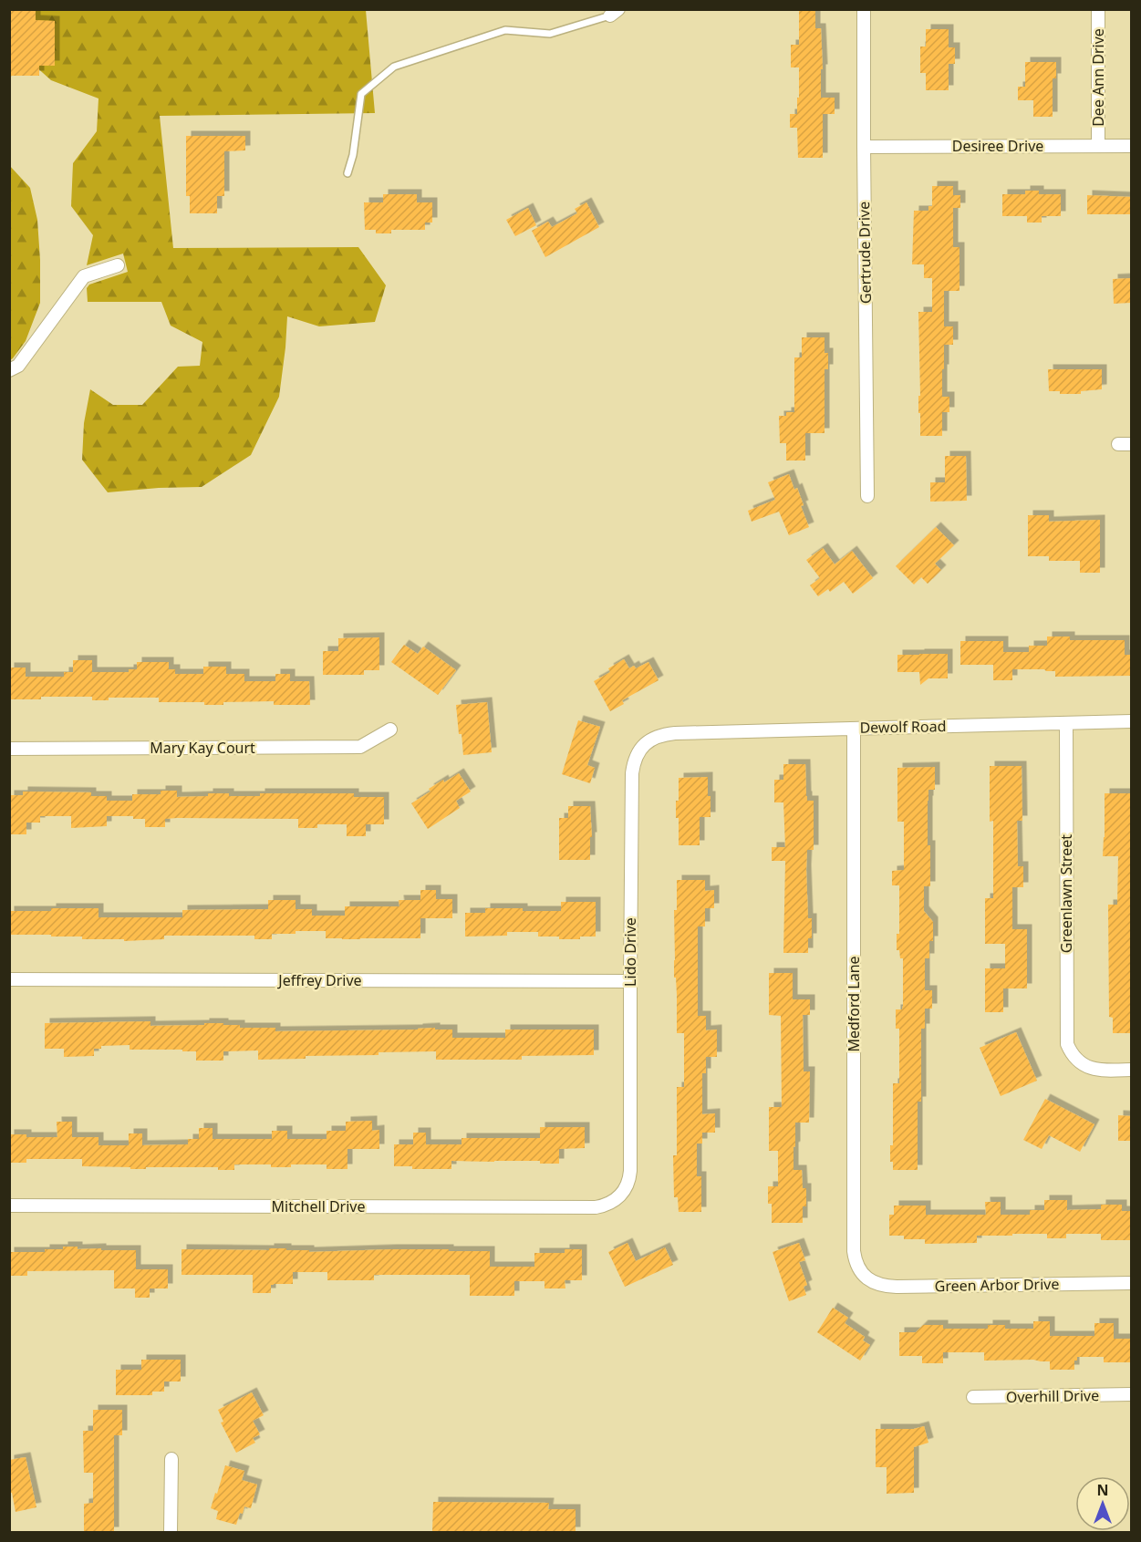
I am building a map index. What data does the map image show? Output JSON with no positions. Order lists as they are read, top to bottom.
{
  "streets": {
    "street": [
      "Dee Ann Drive",
      "Desiree Drive",
      "Gertrude Drive",
      "Dewolf Road",
      "Mary Kay Court",
      "Greenlawn Street",
      "Lido Drive",
      "Jeffrey Drive",
      "Medford Lane",
      "Mitchell Drive",
      "Green Arbor Drive",
      "Overhill Drive"
    ]
  },
  "crossings": [
    ["Dee Ann Drive", "Desiree Drive"],
    ["Desiree Drive", "Gertrude Drive"],
    ["Dewolf Road", "Greenlawn Street"],
    ["Dewolf Road", "Lido Drive"],
    ["Dewolf Road", "Medford Lane"],
    ["Lido Drive", "Jeffrey Drive"],
    ["Lido Drive", "Mitchell Drive"],
    ["Medford Lane", "Green Arbor Drive"]
  ],
  "north": "top"
}
